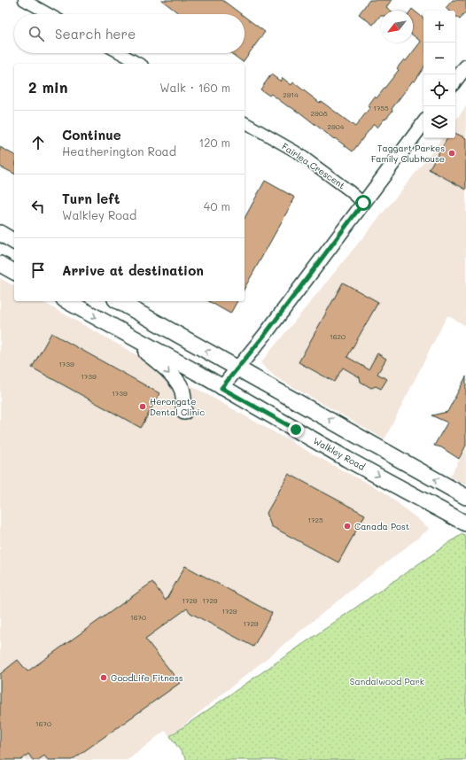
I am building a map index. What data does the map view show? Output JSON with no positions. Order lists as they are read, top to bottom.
{
  "streets": {
    "main road": ["Walkley Road"],
    "street": ["Fairlea Crescent"]
  },
  "parks": ["Sandalwood Park"],
  "places": [
    "Taggart Parkes Family Clubhouse",
    "Herongate Dental Clinic",
    "Canada Post",
    "GoodLife Fitness"
  ],
  "house_numbers": [
    "2914",
    "1755",
    "2908",
    "2904",
    "1620",
    "1739",
    "1739",
    "1739",
    "1725",
    "1729",
    "1729",
    "1729",
    "1670",
    "1729",
    "1670"
  ],
  "north": "bottom left",
  "page": {
    "map_buttons": ["+", "−"],
    "search": "Search here",
    "heading": ["2 min", "Walk · 160 m"],
    "list": [
      ["Continue", "Heatherington Road", "120 m"],
      ["Turn left", "Walkley Road", "40 m"],
      "Arrive at destination"
    ]
  }
}
